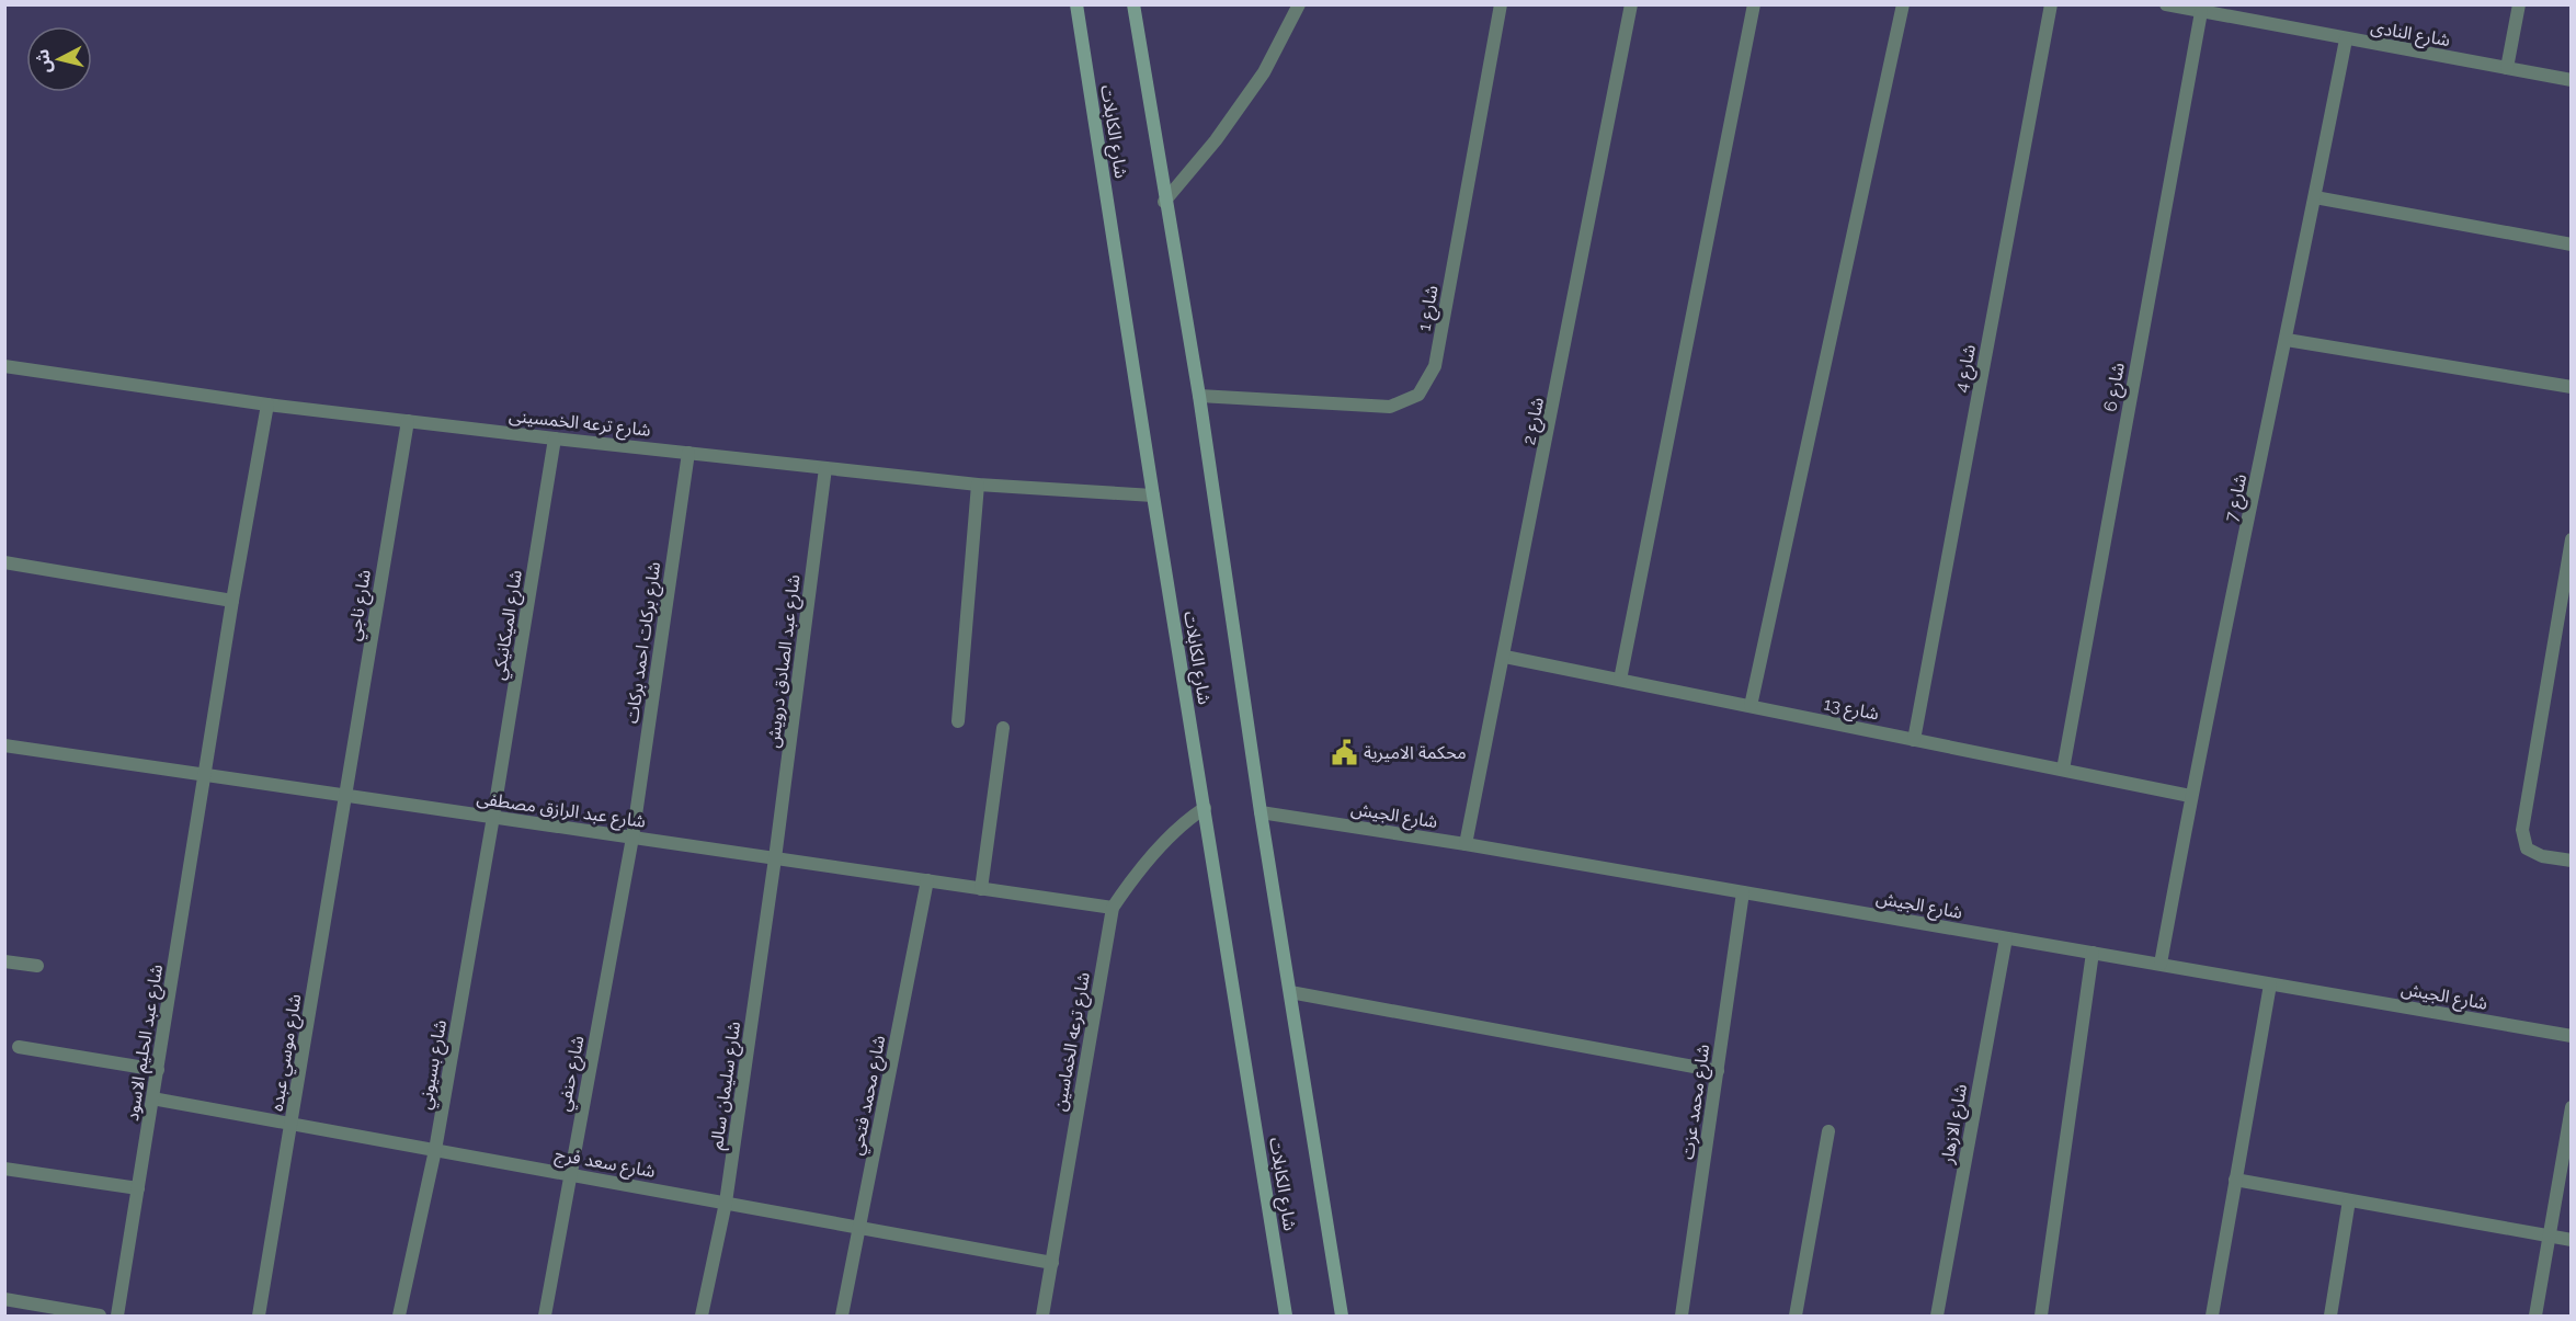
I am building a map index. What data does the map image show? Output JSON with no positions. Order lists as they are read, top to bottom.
{
  "streets": {
    "main road": ["شارع الكابلات"],
    "street": [
      "شارع النادى",
      "شارع 1",
      "شارع 4",
      "شارع 6",
      "شارع 2",
      "شارع ترعه الخمسينى",
      "شارع 7",
      "شارع ناجي",
      "شارع الميكانيكي",
      "شارع بركات احمد بركات",
      "شارع عبد الصادق درويش",
      "شارع 13",
      "شارع عبد الرازق مصطفى",
      "شارع الجيش",
      "شارع ترعه الخماسين",
      "شارع عبد الحليم الاسود",
      "شارع موسي عبده",
      "شارع بسيوني",
      "شارع حنفي",
      "شارع سليمان سالم",
      "شارع محمد فتحي",
      "شارع محمد عزت",
      "شارع الازهار",
      "شارع سعد فرج"
    ]
  },
  "crossings": [
    ["شارع النادى", "شارع 6"],
    ["شارع النادى", "شارع 7"],
    ["شارع الكابلات", "شارع 1"],
    ["شارع الكابلات", "شارع ترعه الخمسينى"],
    ["شارع الكابلات", "شارع الجيش"],
    ["شارع الكابلات", "شارع ترعه الخماسين"],
    ["شارع 4", "شارع 13"],
    ["شارع 6", "شارع 13"],
    ["شارع 2", "شارع 13"],
    ["شارع 2", "شارع الجيش"],
    ["شارع ترعه الخمسينى", "شارع ناجي"],
    ["شارع ترعه الخمسينى", "شارع الميكانيكي"],
    ["شارع ترعه الخمسينى", "شارع بركات احمد بركات"],
    ["شارع ترعه الخمسينى", "شارع عبد الصادق درويش"],
    ["شارع ترعه الخمسينى", "شارع عبد الحليم الاسود"],
    ["شارع 7", "شارع 13"],
    ["شارع 7", "شارع الجيش"],
    ["شارع ناجي", "شارع عبد الرازق مصطفى"],
    ["شارع ناجي", "شارع موسي عبده"],
    ["شارع الميكانيكي", "شارع عبد الرازق مصطفى"],
    ["شارع الميكانيكي", "شارع بسيوني"],
    ["شارع بركات احمد بركات", "شارع عبد الرازق مصطفى"],
    ["شارع بركات احمد بركات", "شارع حنفي"],
    ["شارع عبد الصادق درويش", "شارع عبد الرازق مصطفى"],
    ["شارع عبد الصادق درويش", "شارع سليمان سالم"],
    ["شارع عبد الرازق مصطفى", "شارع ترعه الخماسين"],
    ["شارع عبد الرازق مصطفى", "شارع عبد الحليم الاسود"],
    ["شارع عبد الرازق مصطفى", "شارع موسي عبده"],
    ["شارع عبد الرازق مصطفى", "شارع بسيوني"],
    ["شارع عبد الرازق مصطفى", "شارع حنفي"],
    ["شارع عبد الرازق مصطفى", "شارع سليمان سالم"],
    ["شارع عبد الرازق مصطفى", "شارع محمد فتحي"],
    ["شارع الجيش", "شارع محمد عزت"],
    ["شارع الجيش", "شارع الازهار"],
    ["شارع ترعه الخماسين", "شارع سعد فرج"],
    ["شارع عبد الحليم الاسود", "شارع سعد فرج"],
    ["شارع موسي عبده", "شارع سعد فرج"],
    ["شارع بسيوني", "شارع سعد فرج"],
    ["شارع حنفي", "شارع سعد فرج"],
    ["شارع سليمان سالم", "شارع سعد فرج"],
    ["شارع محمد فتحي", "شارع سعد فرج"]
  ],
  "places": {
    "public building": ["محكمة الاميرية"]
  },
  "north": "left"
}
